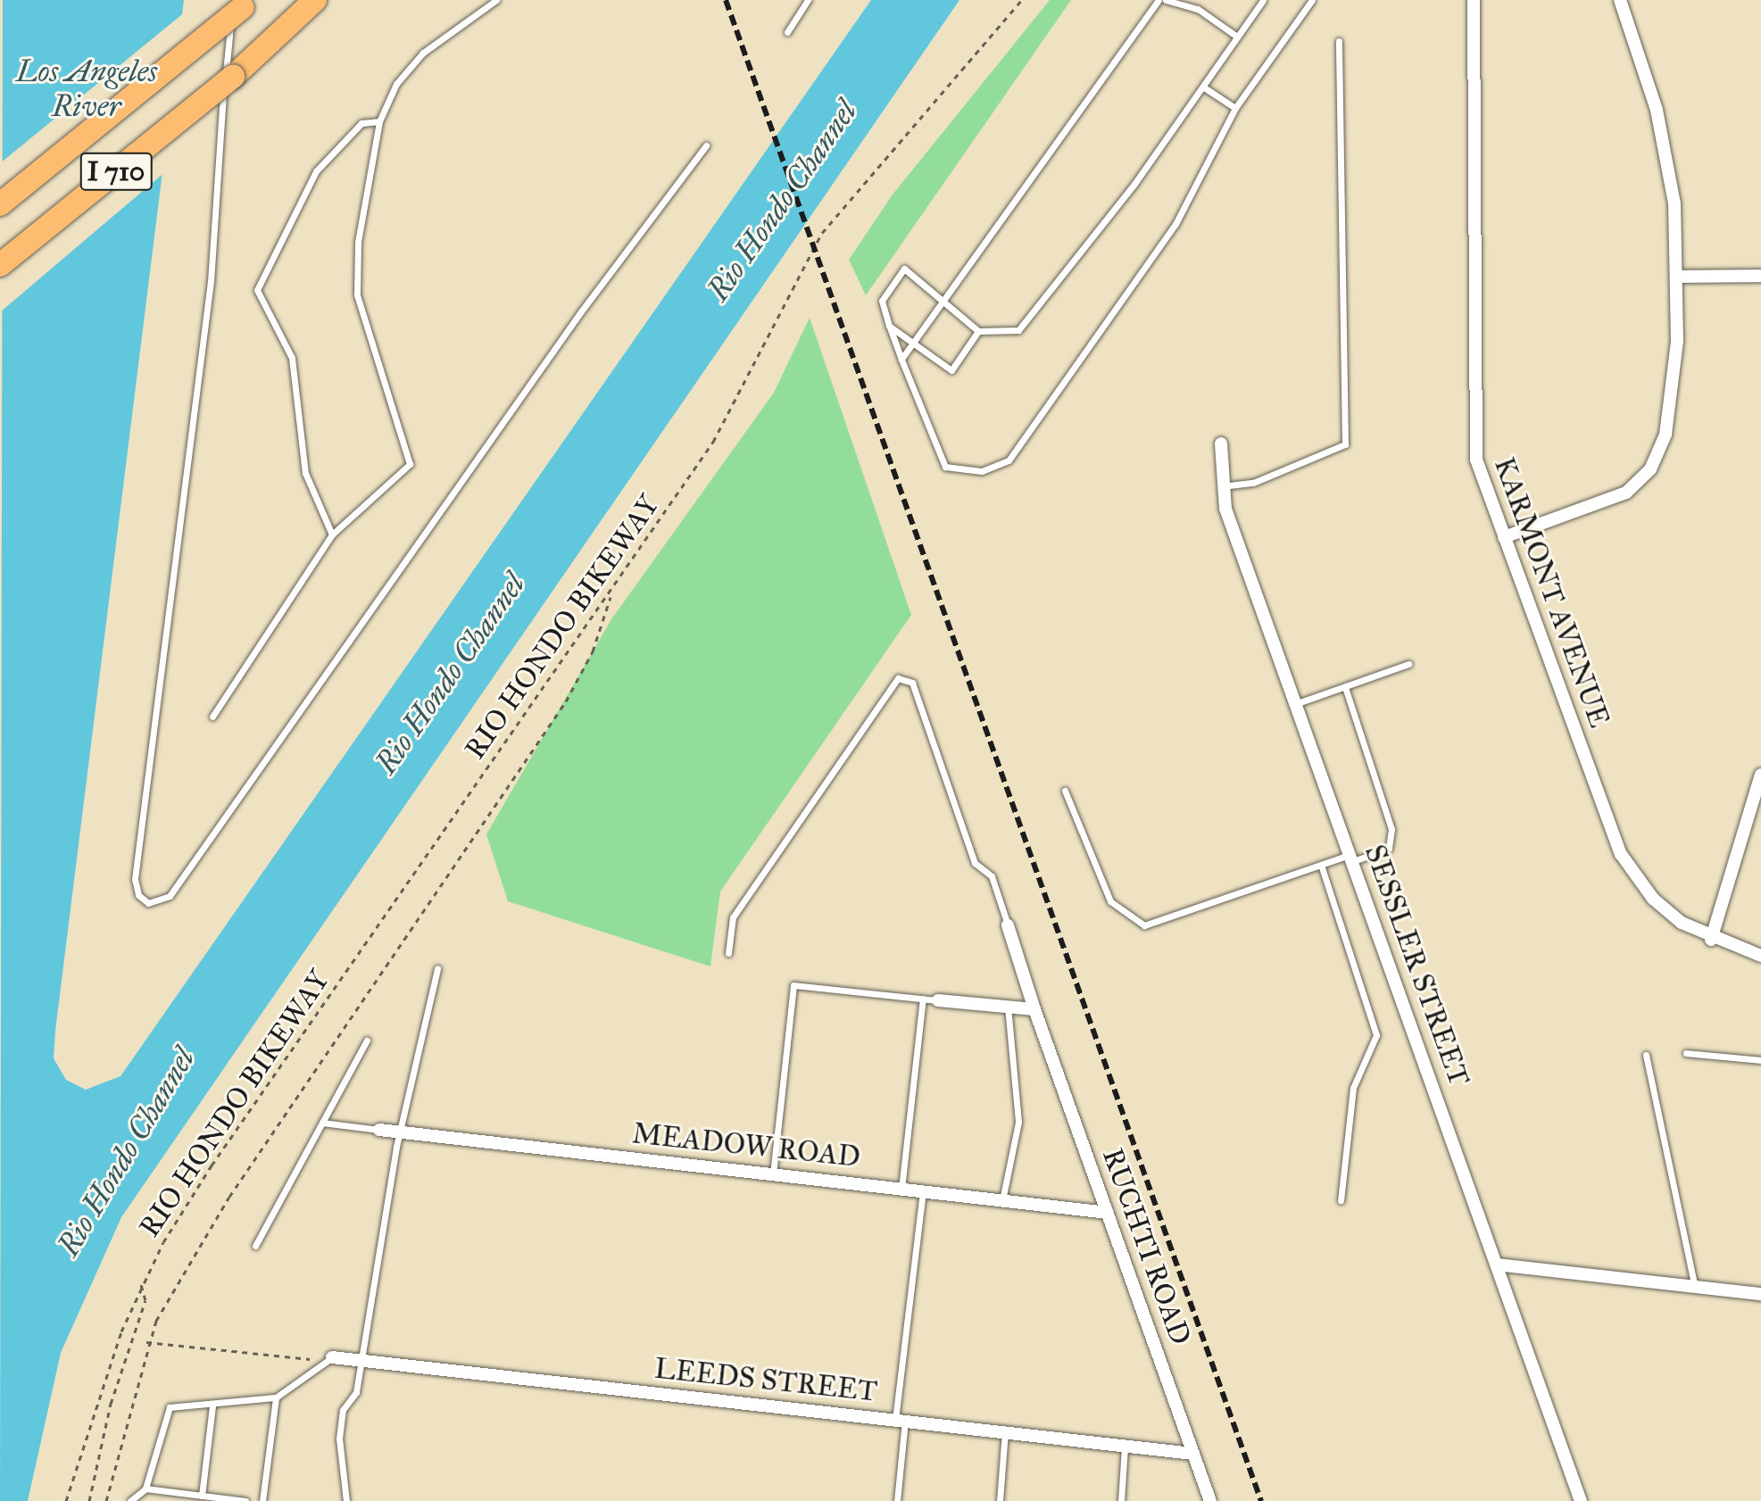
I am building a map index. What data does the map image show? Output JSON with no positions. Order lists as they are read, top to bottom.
{
  "streets": {
    "highway": ["I 710"],
    "street": [
      "KARMONT AVENUE",
      "SESSLER STREET",
      "MEADOW ROAD",
      "RUCHTI ROAD",
      "LEEDS STREET"
    ],
    "path": ["RIO HONDO BIKEWAY"]
  },
  "crossings": [
    ["MEADOW ROAD", "RUCHTI ROAD"],
    ["RUCHTI ROAD", "LEEDS STREET"]
  ],
  "water": ["Los Angeles River", "Rio Hondo Channel"]
}
